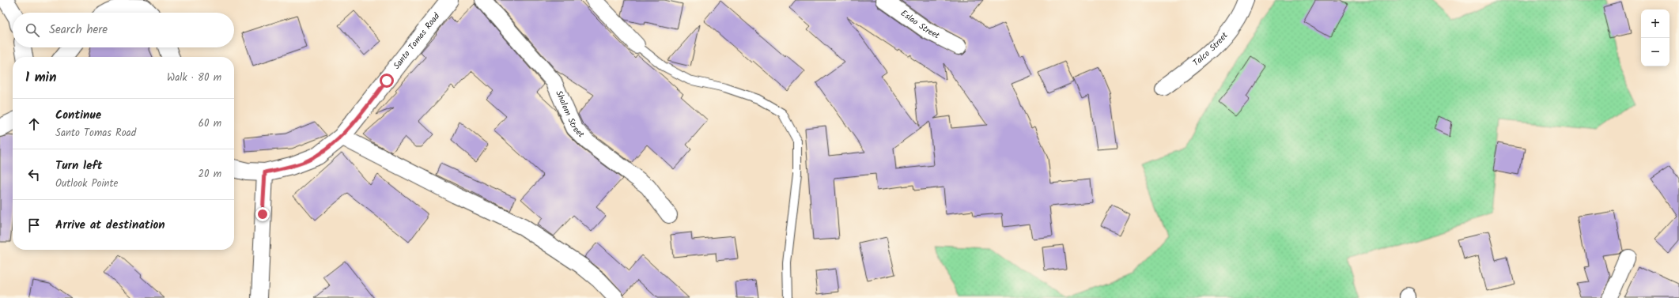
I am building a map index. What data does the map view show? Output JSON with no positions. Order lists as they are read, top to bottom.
{
  "streets": {
    "street": [
      "Eslao Street",
      "Santo Tomas Road",
      "Talco Street",
      "Shalom Street"
    ]
  },
  "page": {
    "map_buttons": ["+", "−"],
    "search": "Search here",
    "heading": ["1 min", "Walk · 80 m"],
    "list": [
      ["Continue", "Santo Tomas Road", "60 m"],
      ["Turn left", "Outlook Pointe", "20 m"],
      "Arrive at destination"
    ]
  }
}
